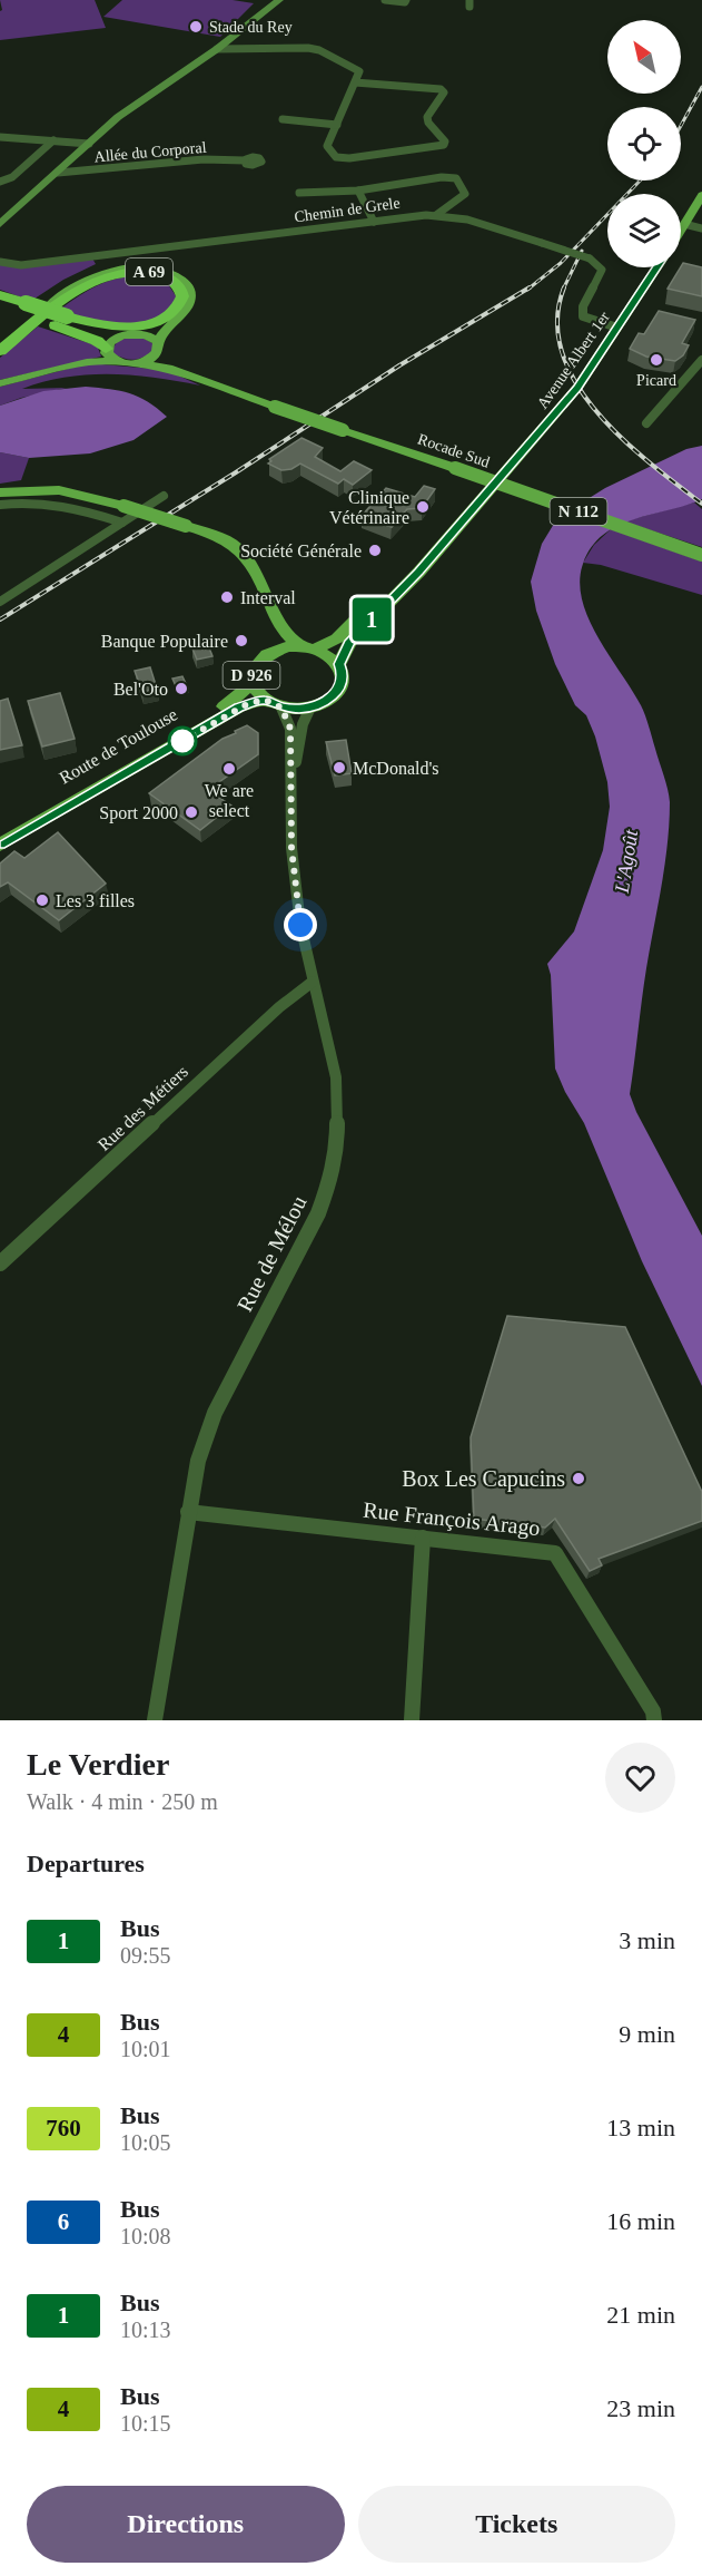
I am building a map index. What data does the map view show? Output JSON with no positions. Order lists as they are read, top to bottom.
{
  "streets": {
    "highway": ["A 69"],
    "main road": [
      "Avenue Albert 1er",
      "Rocade Sud",
      "N 112",
      "D 926",
      "Route de Toulouse"
    ],
    "street": [
      "Allée du Corporal",
      "Chemin de Grele",
      "Rue des Métiers",
      "Rue de Mélou",
      "Rue François Arago"
    ]
  },
  "crossings": [
    ["Chemin de Grele", "Avenue Albert 1er"],
    ["A 69", "Rocade Sud"],
    ["D 926", "Route de Toulouse"],
    ["D 926", "Rue de Mélou"],
    ["Route de Toulouse", "Rue de Mélou"],
    ["Rue des Métiers", "Rue de Mélou"],
    ["Rue de Mélou", "Rue François Arago"]
  ],
  "water": ["L'Agoût"],
  "places": [
    "Stade du Rey",
    "Picard",
    "Clinique Vétérinaire",
    "Société Générale",
    "Interval",
    "Banque Populaire",
    "Bel'Oto",
    "McDonald's",
    "We are select",
    "Sport 2000",
    "Les 3 filles",
    "Box Les Capucins"
  ],
  "lines": ["bus line 1"],
  "north": "top left",
  "page": {
    "on_map": "1",
    "heading": [
      ["Le Verdier", "Walk · 4 min · 250 m"],
      "Departures"
    ],
    "list": [
      {
        "mark": "1",
        "name": "Bus",
        "note": "09:55",
        "value": "3 min"
      },
      {
        "mark": "4",
        "name": "Bus",
        "note": "10:01",
        "value": "9 min"
      },
      {
        "mark": "760",
        "name": "Bus",
        "note": "10:05",
        "value": "13 min"
      },
      {
        "mark": "6",
        "name": "Bus",
        "note": "10:08",
        "value": "16 min"
      },
      {
        "mark": "1",
        "name": "Bus",
        "note": "10:13",
        "value": "21 min"
      },
      {
        "mark": "4",
        "name": "Bus",
        "note": "10:15",
        "value": "23 min"
      }
    ],
    "buttons": ["Directions", "Tickets"]
  }
}
